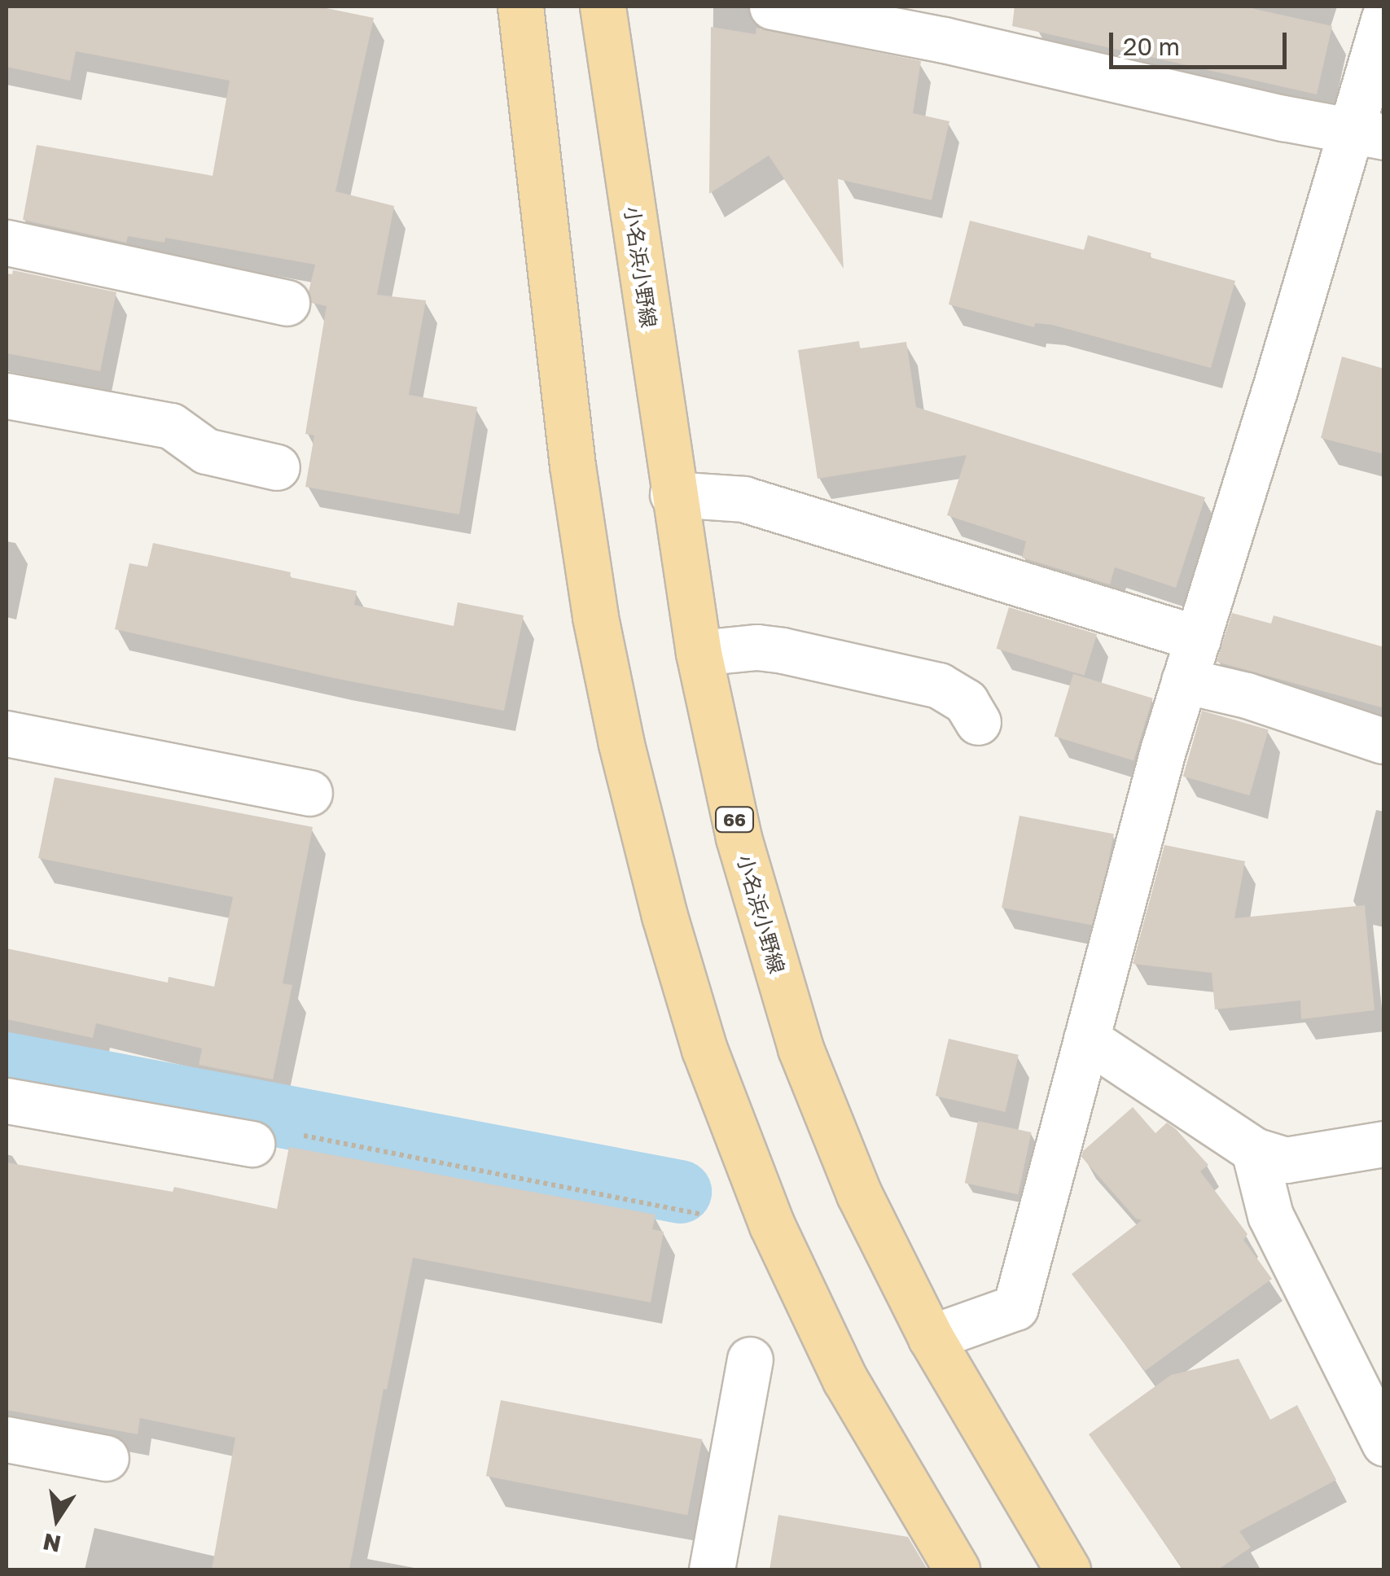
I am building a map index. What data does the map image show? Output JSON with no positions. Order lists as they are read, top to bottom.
{
  "streets": {
    "main road": ["小名浜小野線", "66"]
  },
  "scale_bar": "20 m",
  "north": "bottom"
}
